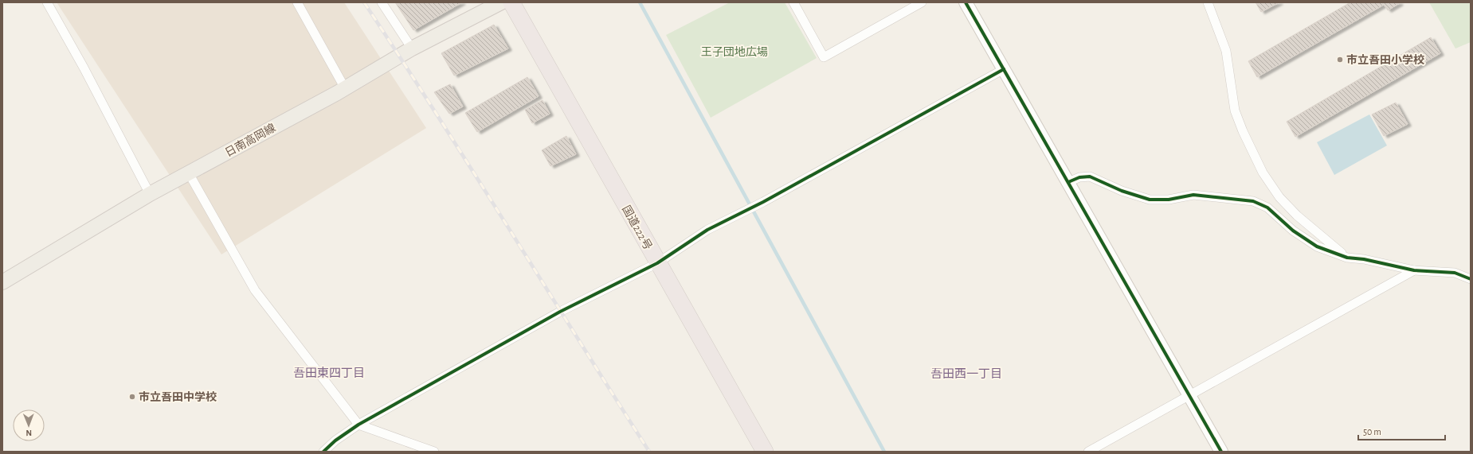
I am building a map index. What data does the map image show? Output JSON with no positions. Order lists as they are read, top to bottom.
{
  "streets": {
    "highway": ["国道222号"],
    "main road": ["日南高岡線"]
  },
  "districts": ["吾田東四丁目", "吾田西一丁目"],
  "parks": ["王子団地広場"],
  "places": ["市立吾田小学校", "市立吾田中学校"],
  "scale_bar": "50 m",
  "north": "bottom"
}
